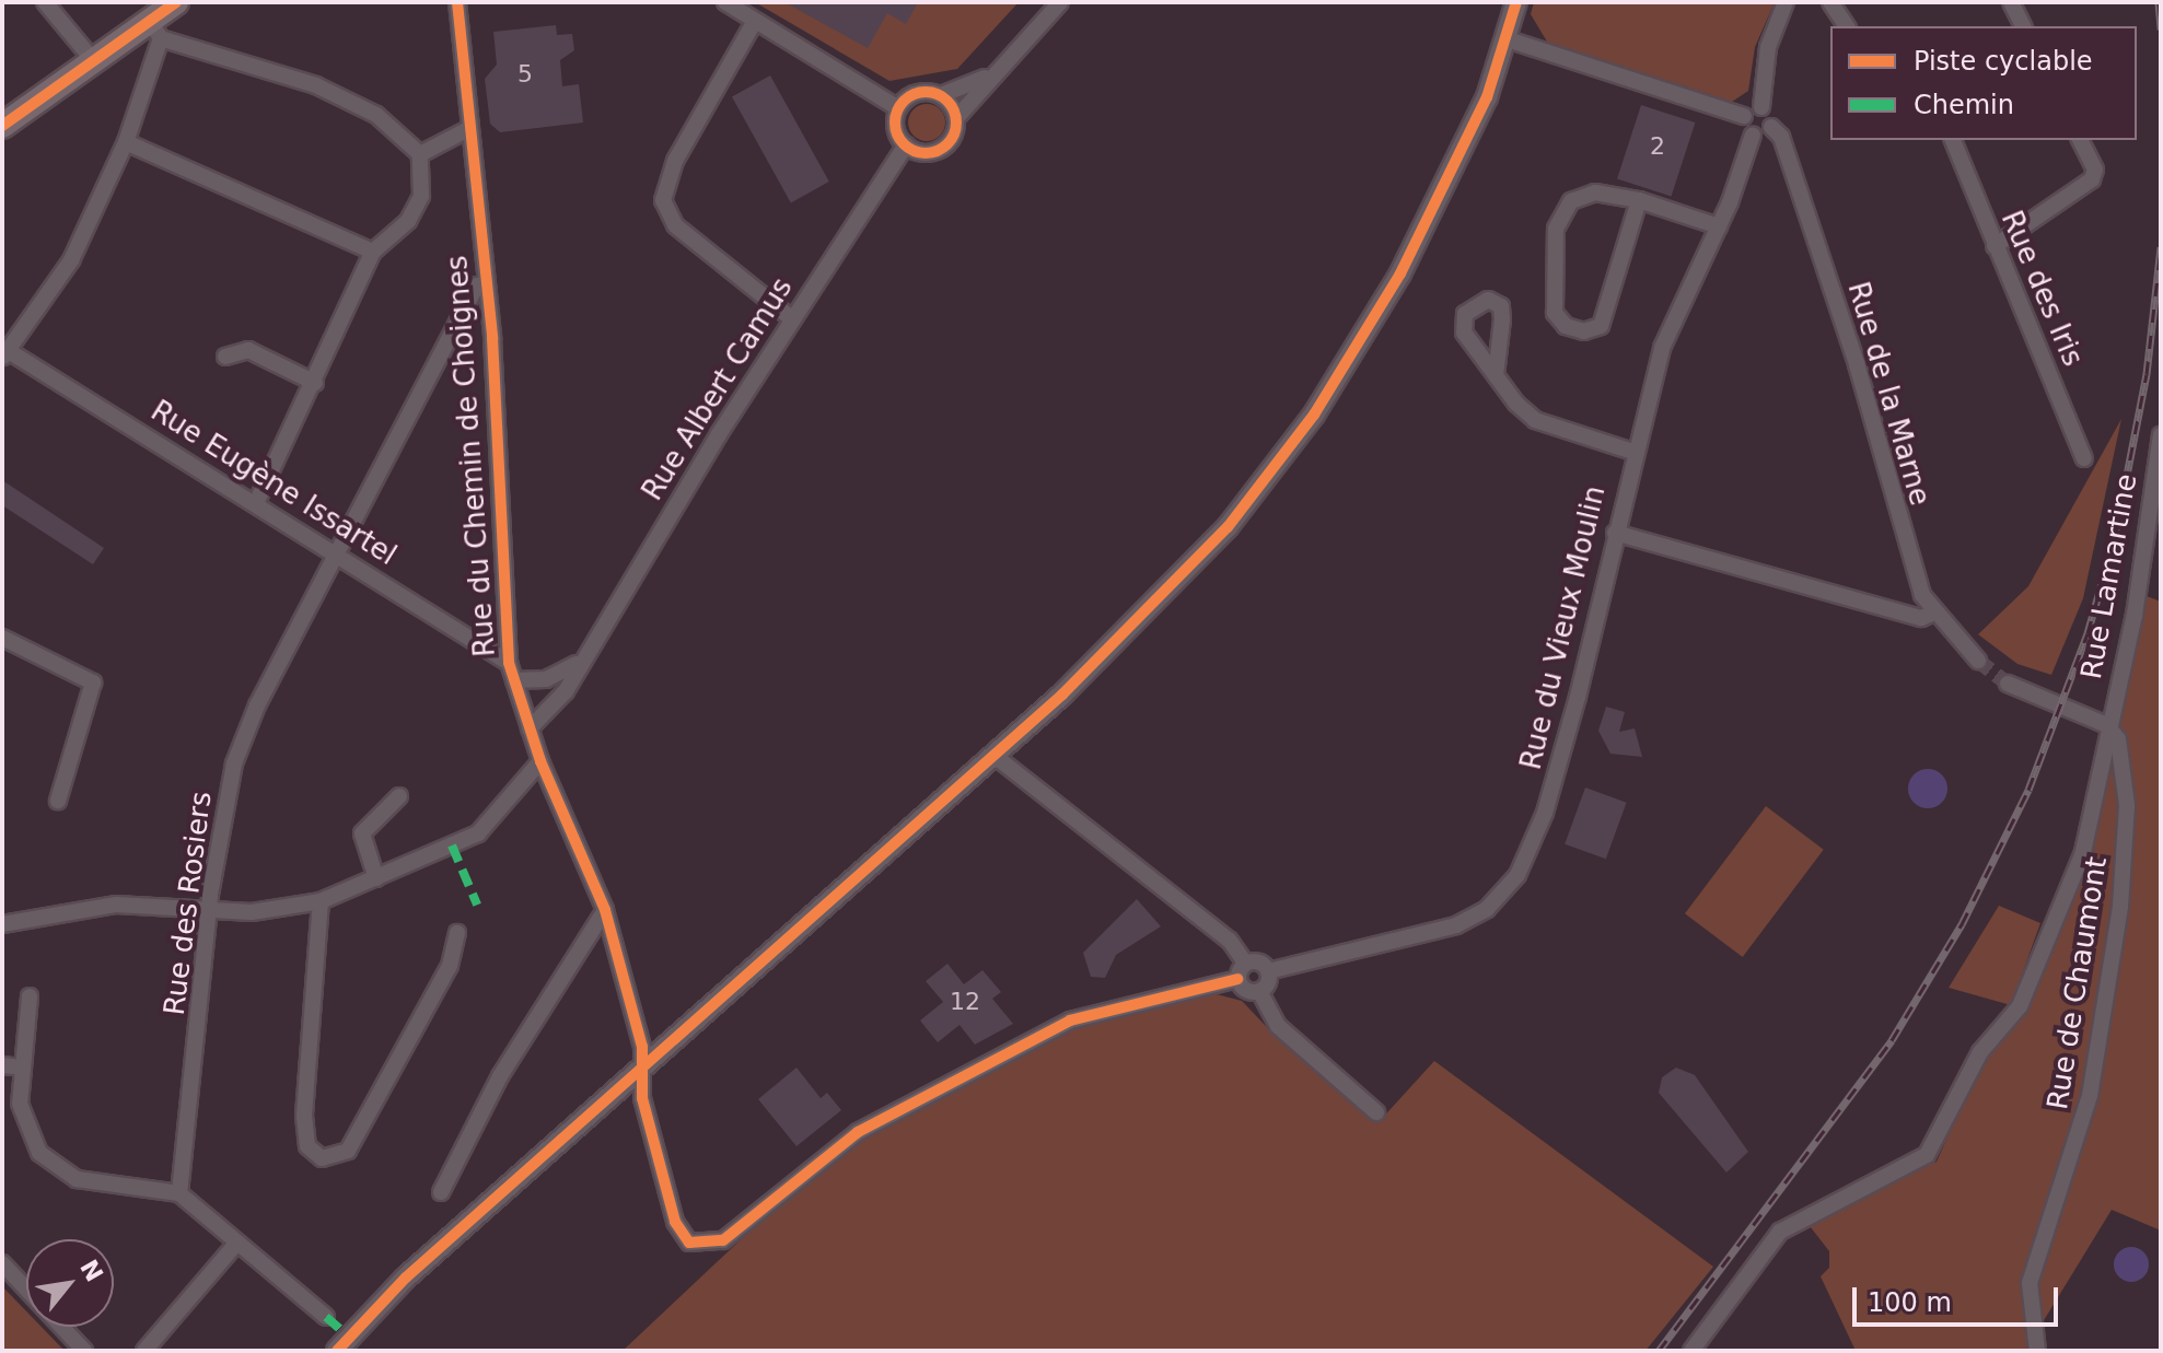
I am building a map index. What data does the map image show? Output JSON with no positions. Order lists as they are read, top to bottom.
{
  "streets": {
    "street": [
      "Rue des Iris",
      "Rue Albert Camus",
      "Rue de la Marne",
      "Rue du Chemin de Choignes",
      "Rue Eugène Issartel",
      "Rue Lamartine",
      "Rue du Vieux Moulin",
      "Rue des Rosiers",
      "Rue de Chaumont"
    ]
  },
  "crossings": [
    ["Rue Albert Camus", "Rue du Chemin de Choignes"],
    ["Rue du Chemin de Choignes", "Rue Eugène Issartel"],
    ["Rue du Chemin de Choignes", "Rue du Vieux Moulin"],
    ["Rue du Chemin de Choignes", "Rue des Rosiers"],
    ["Rue Eugène Issartel", "Rue des Rosiers"],
    ["Rue Lamartine", "Rue de Chaumont"]
  ],
  "house_numbers": ["5", "2", "12"],
  "legend": ["Piste cyclable", "Chemin"],
  "scale_bar": "100 m",
  "north": "top right"
}
